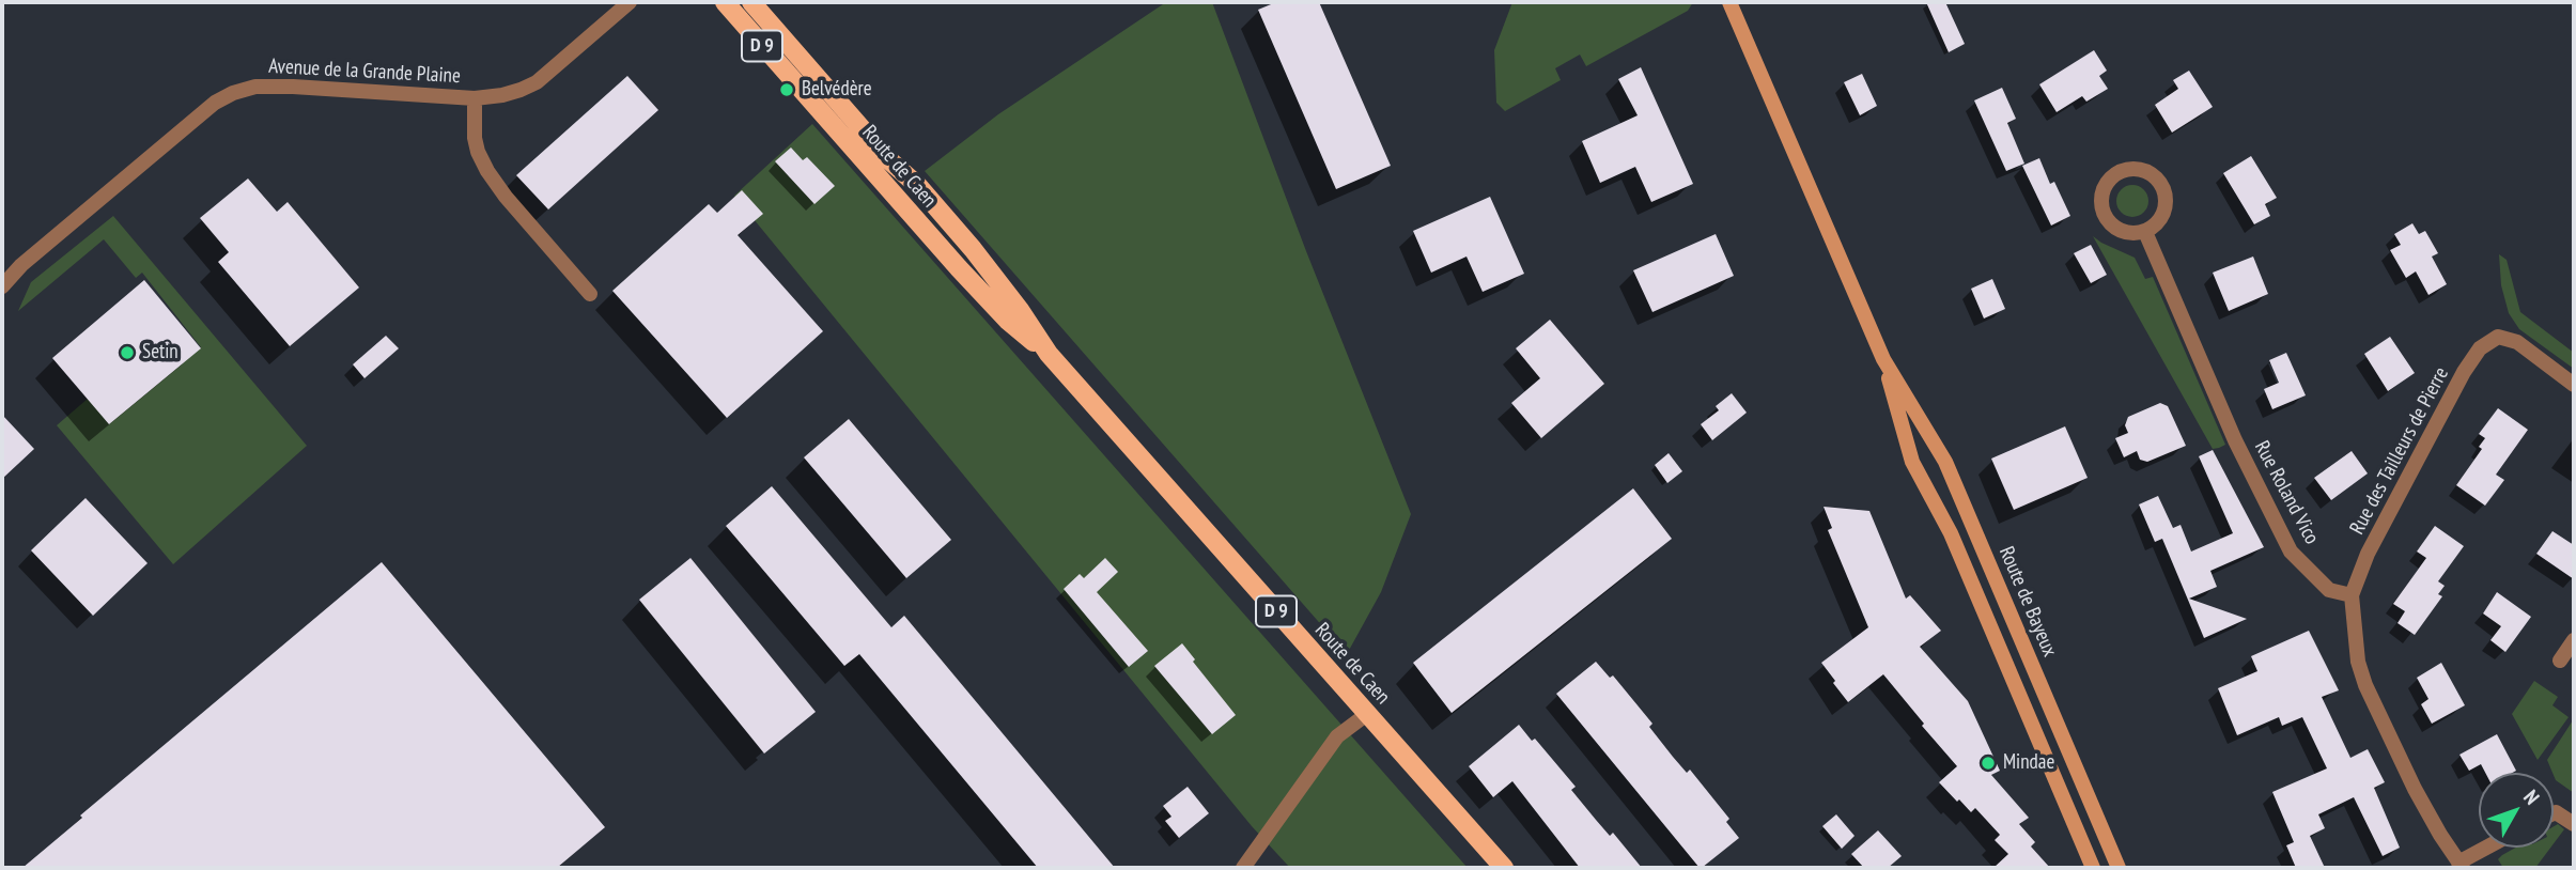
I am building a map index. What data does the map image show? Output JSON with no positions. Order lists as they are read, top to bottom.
{
  "streets": {
    "main road": ["D 9", "Route de Caen", "Route de Bayeux"],
    "street": ["Avenue de la Grande Plaine", "Rue des Tailleurs de Pierre", "Rue Roland Vico"]
  },
  "crossings": [
    ["Rue des Tailleurs de Pierre", "Rue Roland Vico"]
  ],
  "places": ["Belvédère", "Setin", "Mindae"],
  "north": "top right"
}
